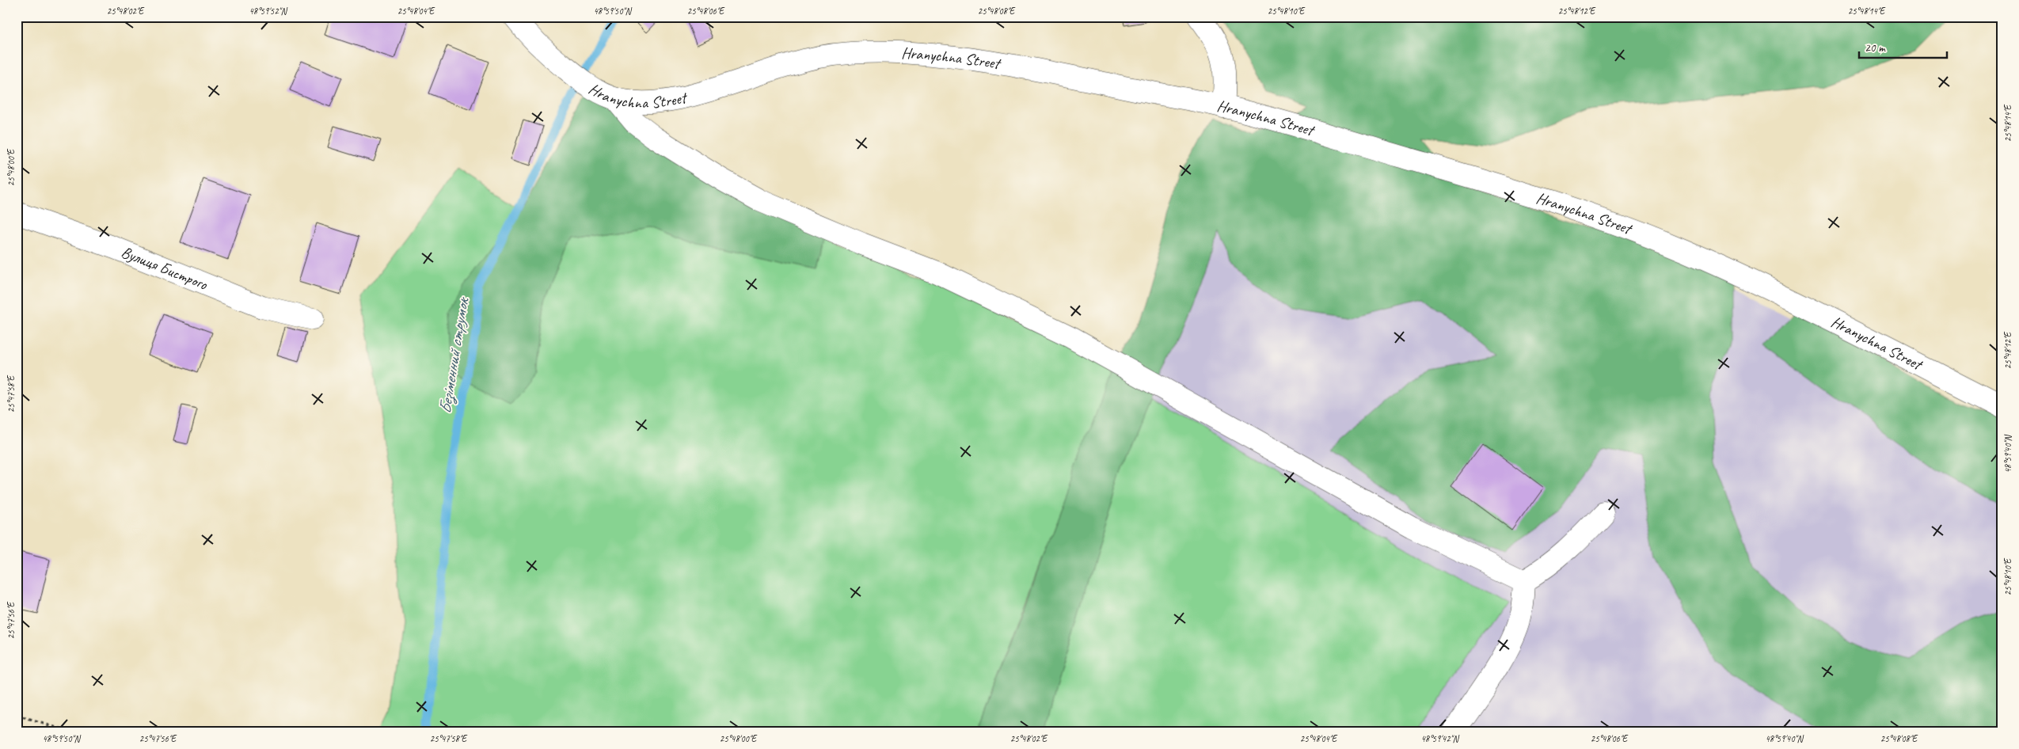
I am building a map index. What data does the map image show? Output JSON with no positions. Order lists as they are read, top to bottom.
{
  "streets": {
    "street": ["Hranychna Street", "Вулиця Бистрого"]
  },
  "water": ["Безіменний струмок"],
  "scale_bar": "20 m",
  "coordinates": [
    "25°48'02\"E",
    "48°59'52\"N",
    "25°48'04\"E",
    "48°59'50\"N",
    "25°48'06\"E",
    "25°48'08\"E",
    "25°48'10\"E",
    "25°48'12\"E",
    "25°48'14\"E",
    "25°48'00\"E",
    "25°47'58\"E",
    "48°59'40\"N",
    "25°47'56\"E",
    "48°59'42\"N"
  ]
}
